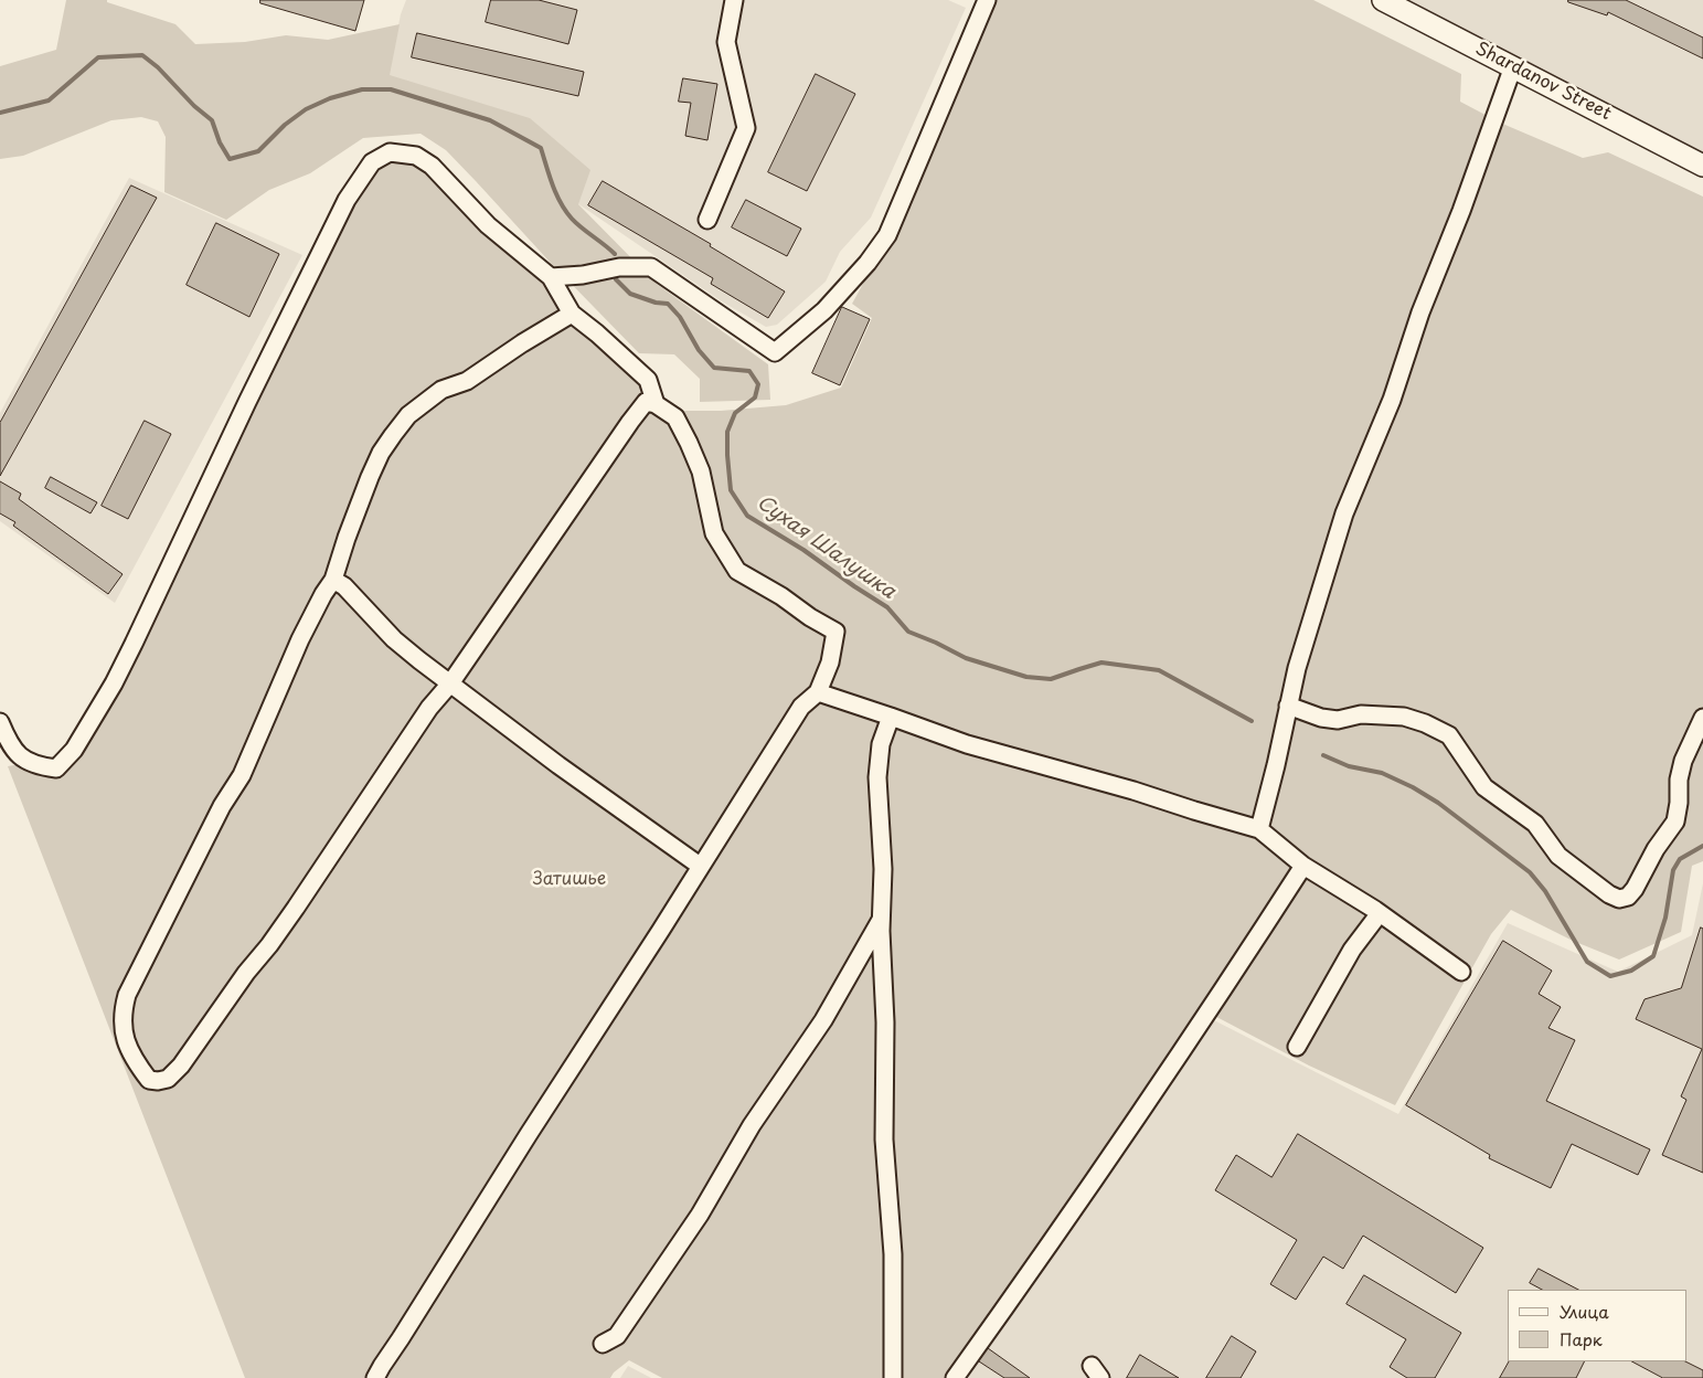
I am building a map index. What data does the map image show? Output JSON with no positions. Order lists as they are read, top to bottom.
{
  "streets": {
    "main road": ["Shardanov Street"]
  },
  "water": ["Сухая Шалушка"],
  "parks": ["Затишье"],
  "legend": ["Улица", "Парк"]
}
